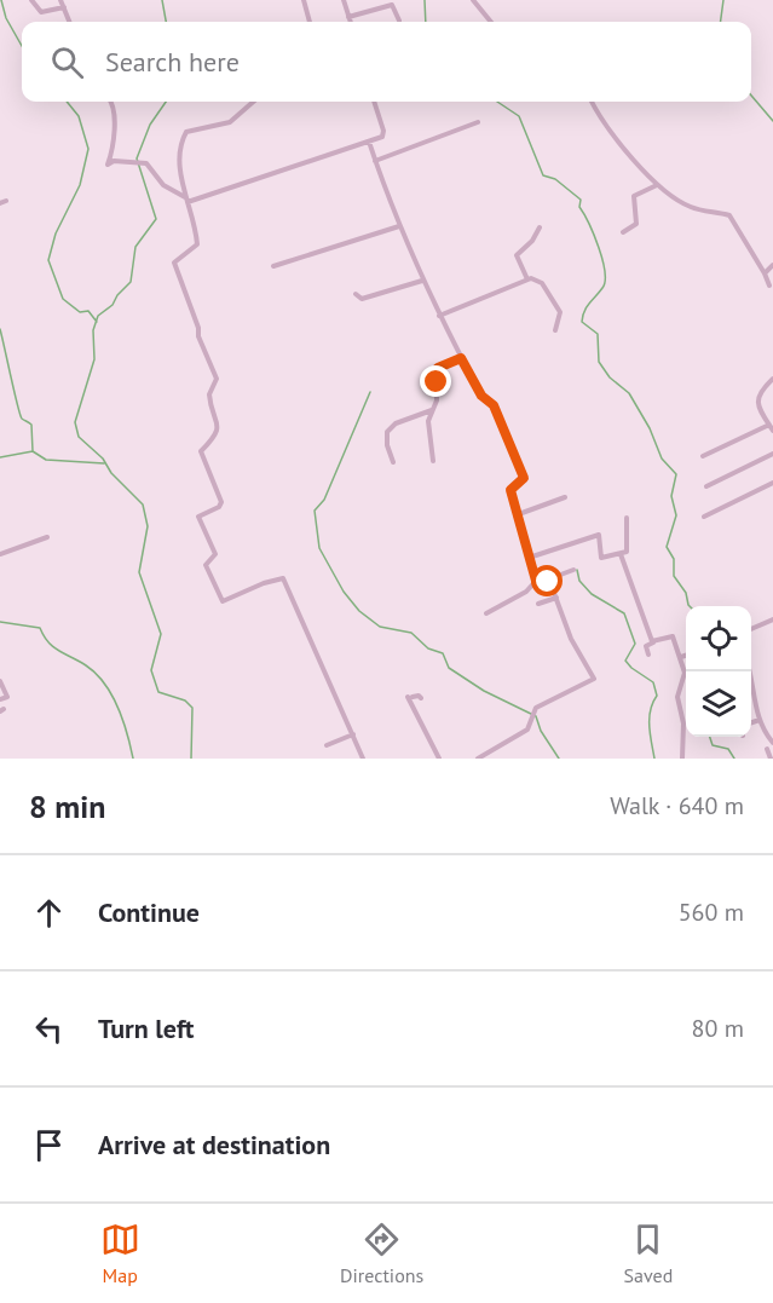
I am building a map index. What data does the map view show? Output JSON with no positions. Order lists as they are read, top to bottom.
{
  "page": {
    "search": "Search here",
    "heading": ["8 min", "Walk · 640 m"],
    "list": [
      ["Continue", "560 m"],
      ["Turn left", "80 m"],
      "Arrive at destination"
    ],
    "nav": ["Map", "Directions", "Saved"]
  }
}
